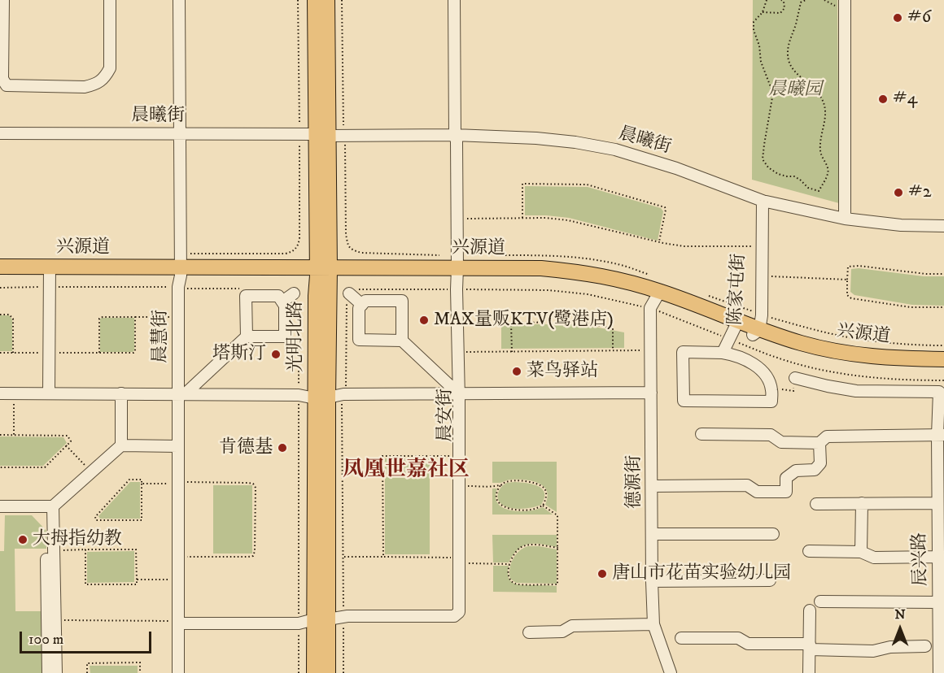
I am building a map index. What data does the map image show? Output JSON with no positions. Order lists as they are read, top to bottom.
{
  "streets": {
    "main road": ["兴源道", "光明北路"],
    "street": [
      "晨曦街",
      "陈家屯街",
      "晨慧街",
      "晨安街",
      "德源街",
      "辰兴路"
    ]
  },
  "crossings": [
    ["晨曦街", "陈家屯街"],
    ["晨曦街", "晨慧街"],
    ["晨曦街", "光明北路"],
    ["晨曦街", "晨安街"],
    ["兴源道", "陈家屯街"],
    ["兴源道", "晨慧街"],
    ["兴源道", "光明北路"],
    ["兴源道", "晨安街"],
    ["兴源道", "德源街"],
    ["光明北路", "晨安街"]
  ],
  "districts": ["凤凰世嘉社区"],
  "parks": ["晨曦园"],
  "places": [
    "#6",
    "#4",
    "#2",
    "MAX量贩KTV(鹭港店)",
    "塔斯汀",
    "菜鸟驿站",
    "肯德基",
    "大拇指幼教",
    "唐山市花苗实验幼儿园"
  ],
  "scale_bar": "100 m",
  "north": "top"
}
